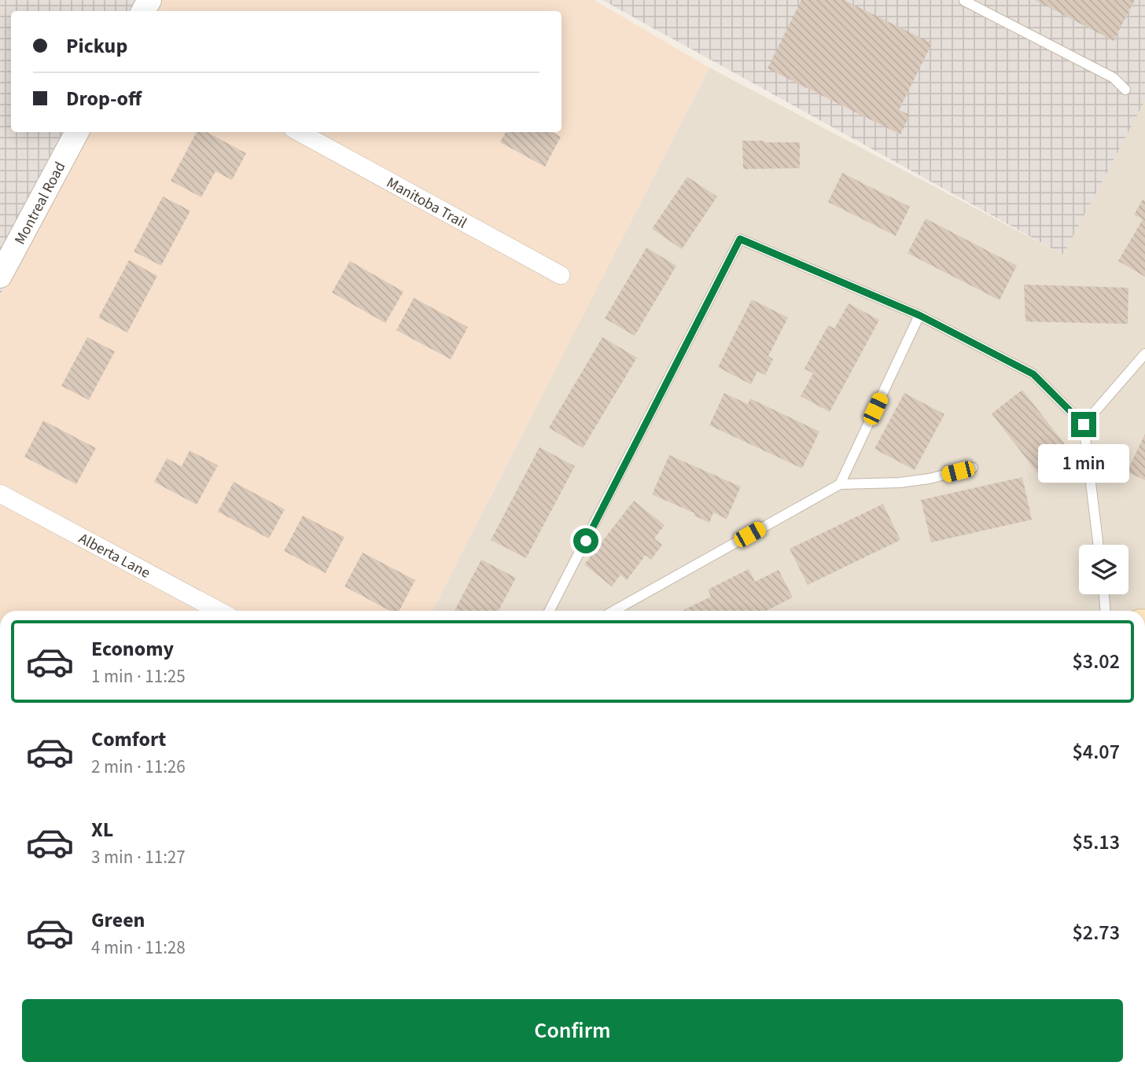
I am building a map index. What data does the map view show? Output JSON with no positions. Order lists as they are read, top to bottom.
{
  "streets": {
    "street": ["Manitoba Trail", "Montreal Road", "Alberta Lane"]
  },
  "page": {
    "banner": ["Pickup", "Drop-off"],
    "bubble": "1 min",
    "list": [
      {
        "name": "Economy",
        "note": "1 min · 11:25",
        "value": "$3.02"
      },
      {
        "name": "Comfort",
        "note": "2 min · 11:26",
        "value": "$4.07"
      },
      {
        "name": "XL",
        "note": "3 min · 11:27",
        "value": "$5.13"
      },
      {
        "name": "Green",
        "note": "4 min · 11:28",
        "value": "$2.73"
      }
    ],
    "buttons": "Confirm"
  }
}
